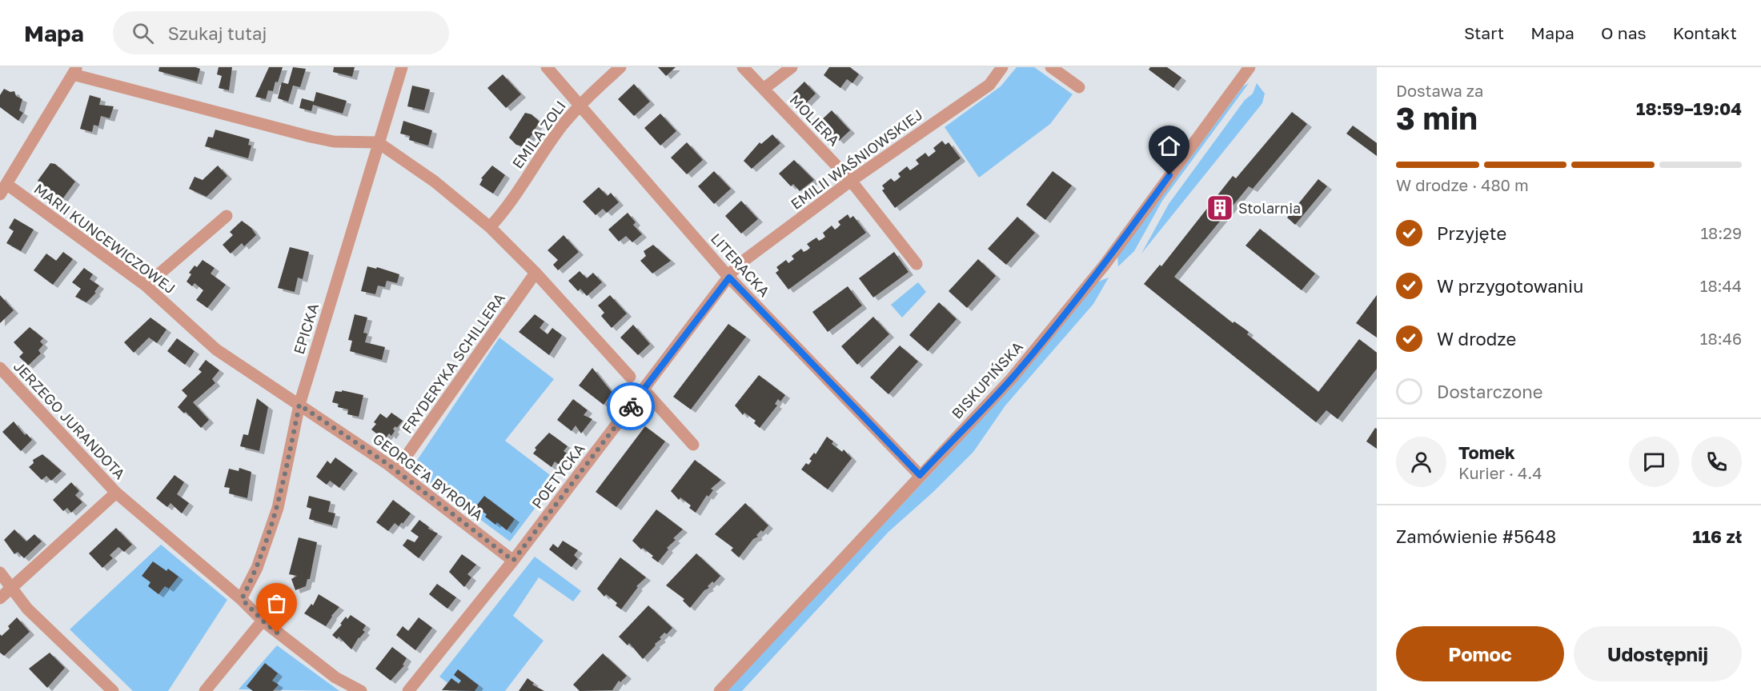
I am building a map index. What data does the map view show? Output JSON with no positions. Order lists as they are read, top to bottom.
{
  "streets": {
    "street": [
      "MOLIERA",
      "EMILA ZOLI",
      "EMILII WAŚNIOWSKIEJ",
      "MARII KUNCEWICZOWEJ",
      "LITERACKA",
      "EPICKA",
      "FRYDERYKA SCHILLERA",
      "BISKUPIŃSKA",
      "JERZEGO JURANDOTA",
      "POETYCKA",
      "GEORGE'A BYRONA"
    ]
  },
  "crossings": [
    ["MOLIERA", "EMILII WAŚNIOWSKIEJ"],
    ["EMILA ZOLI", "LITERACKA"],
    ["EMILII WAŚNIOWSKIEJ", "LITERACKA"],
    ["EMILII WAŚNIOWSKIEJ", "POETYCKA"],
    ["MARII KUNCEWICZOWEJ", "EPICKA"],
    ["MARII KUNCEWICZOWEJ", "GEORGE'A BYRONA"],
    ["LITERACKA", "BISKUPIŃSKA"],
    ["LITERACKA", "POETYCKA"],
    ["EPICKA", "JERZEGO JURANDOTA"],
    ["EPICKA", "GEORGE'A BYRONA"],
    ["FRYDERYKA SCHILLERA", "GEORGE'A BYRONA"],
    ["POETYCKA", "GEORGE'A BYRONA"]
  ],
  "places": {
    "building": ["Stolarnia"]
  },
  "page": {
    "header": "Mapa",
    "search": "Szukaj tutaj",
    "nav": [
      "Start",
      "Mapa",
      "O nas",
      "Kontakt"
    ],
    "heading": ["3 min", "Dostawa za", "18:59–19:04"],
    "panel": [
      "Tomek",
      "Kurier · 4.4",
      "Zamówienie #5648",
      "116 zł"
    ],
    "bar": "W drodze · 480 m",
    "list": [
      ["Przyjęte", "18:29"],
      ["W przygotowaniu", "18:44"],
      ["W drodze", "18:46"],
      "Dostarczone"
    ],
    "buttons": ["Pomoc", "Udostępnij"]
  }
}
